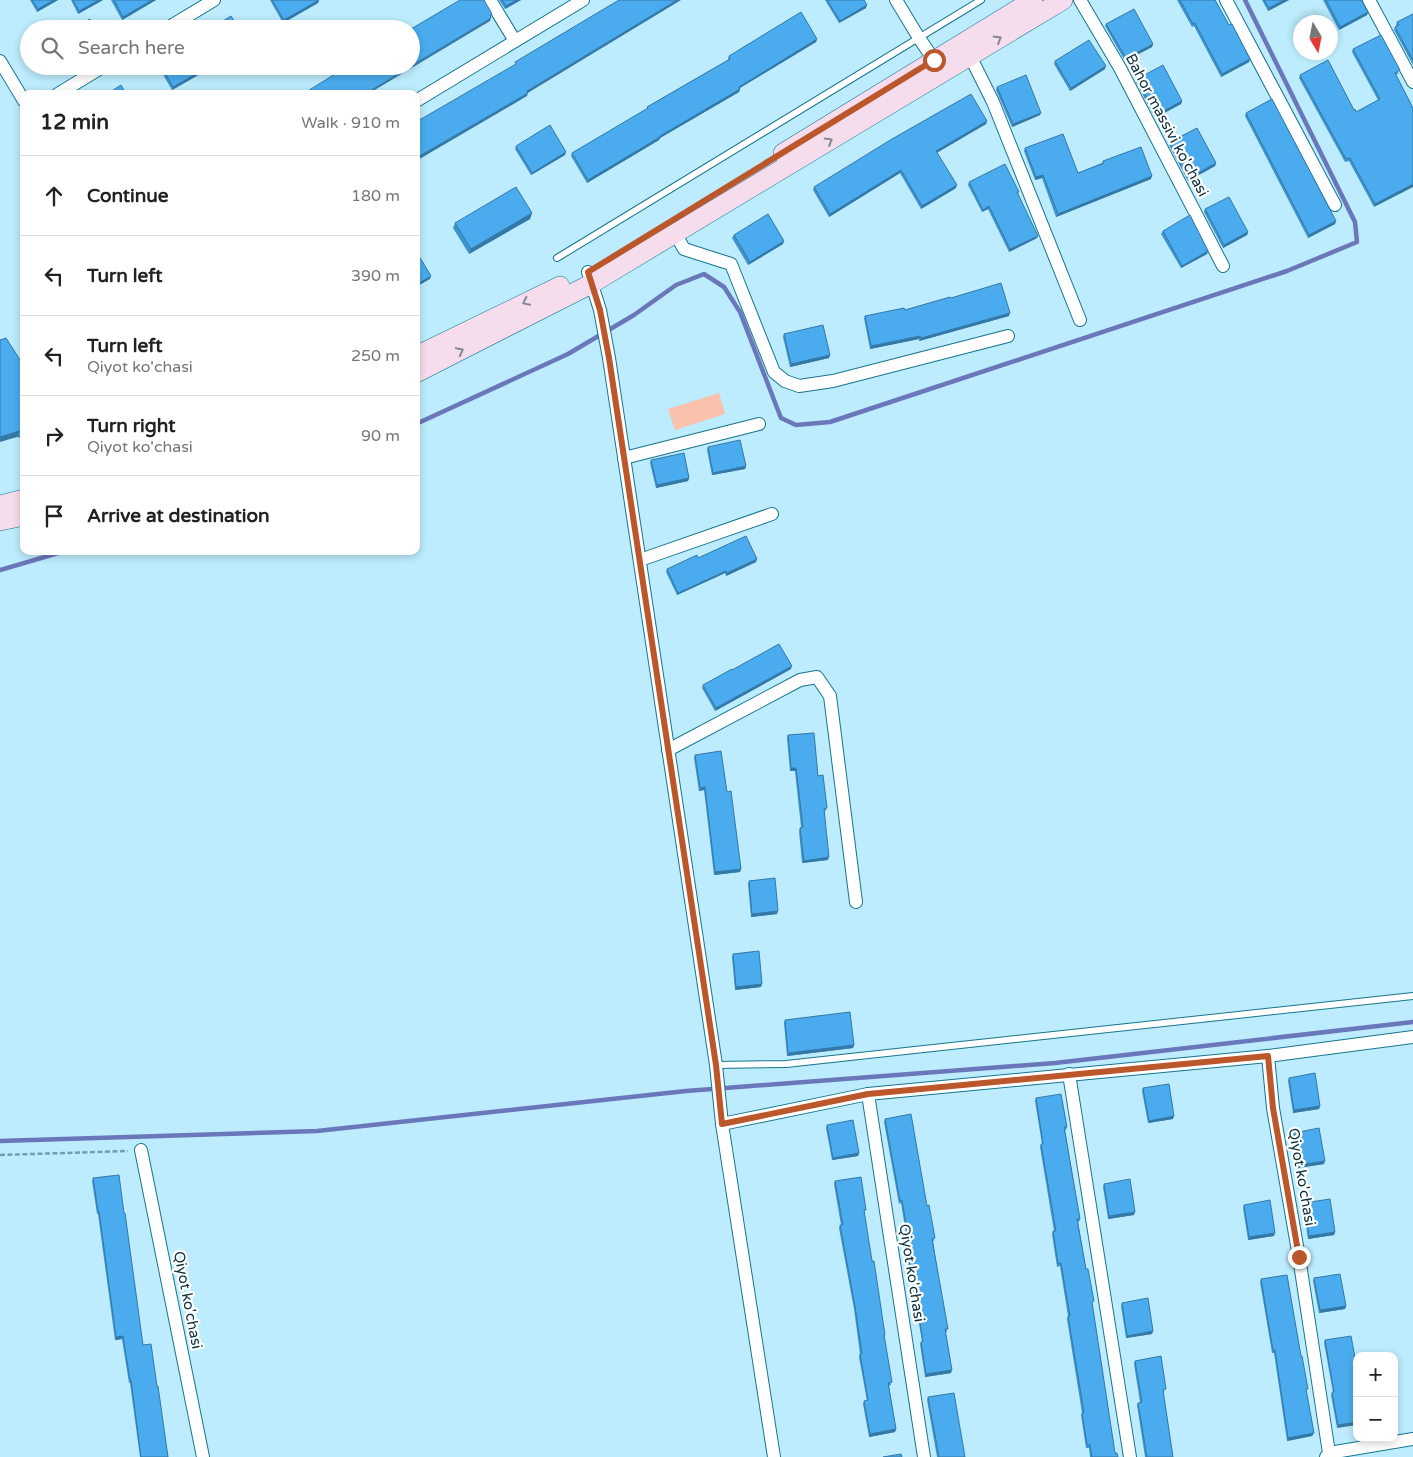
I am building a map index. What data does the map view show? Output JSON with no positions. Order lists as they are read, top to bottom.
{
  "streets": {
    "street": ["Bahor massivi ko'chasi", "Qiyot ko'chasi"]
  },
  "north": "bottom",
  "page": {
    "search": "Search here",
    "heading": ["12 min", "Walk · 910 m"],
    "list": [
      ["Continue", "180 m"],
      ["Turn left", "390 m"],
      ["Turn left", "Qiyot ko'chasi", "250 m"],
      ["Turn right", "Qiyot ko'chasi", "90 m"],
      "Arrive at destination"
    ],
    "map_buttons": ["+", "−"]
  }
}
